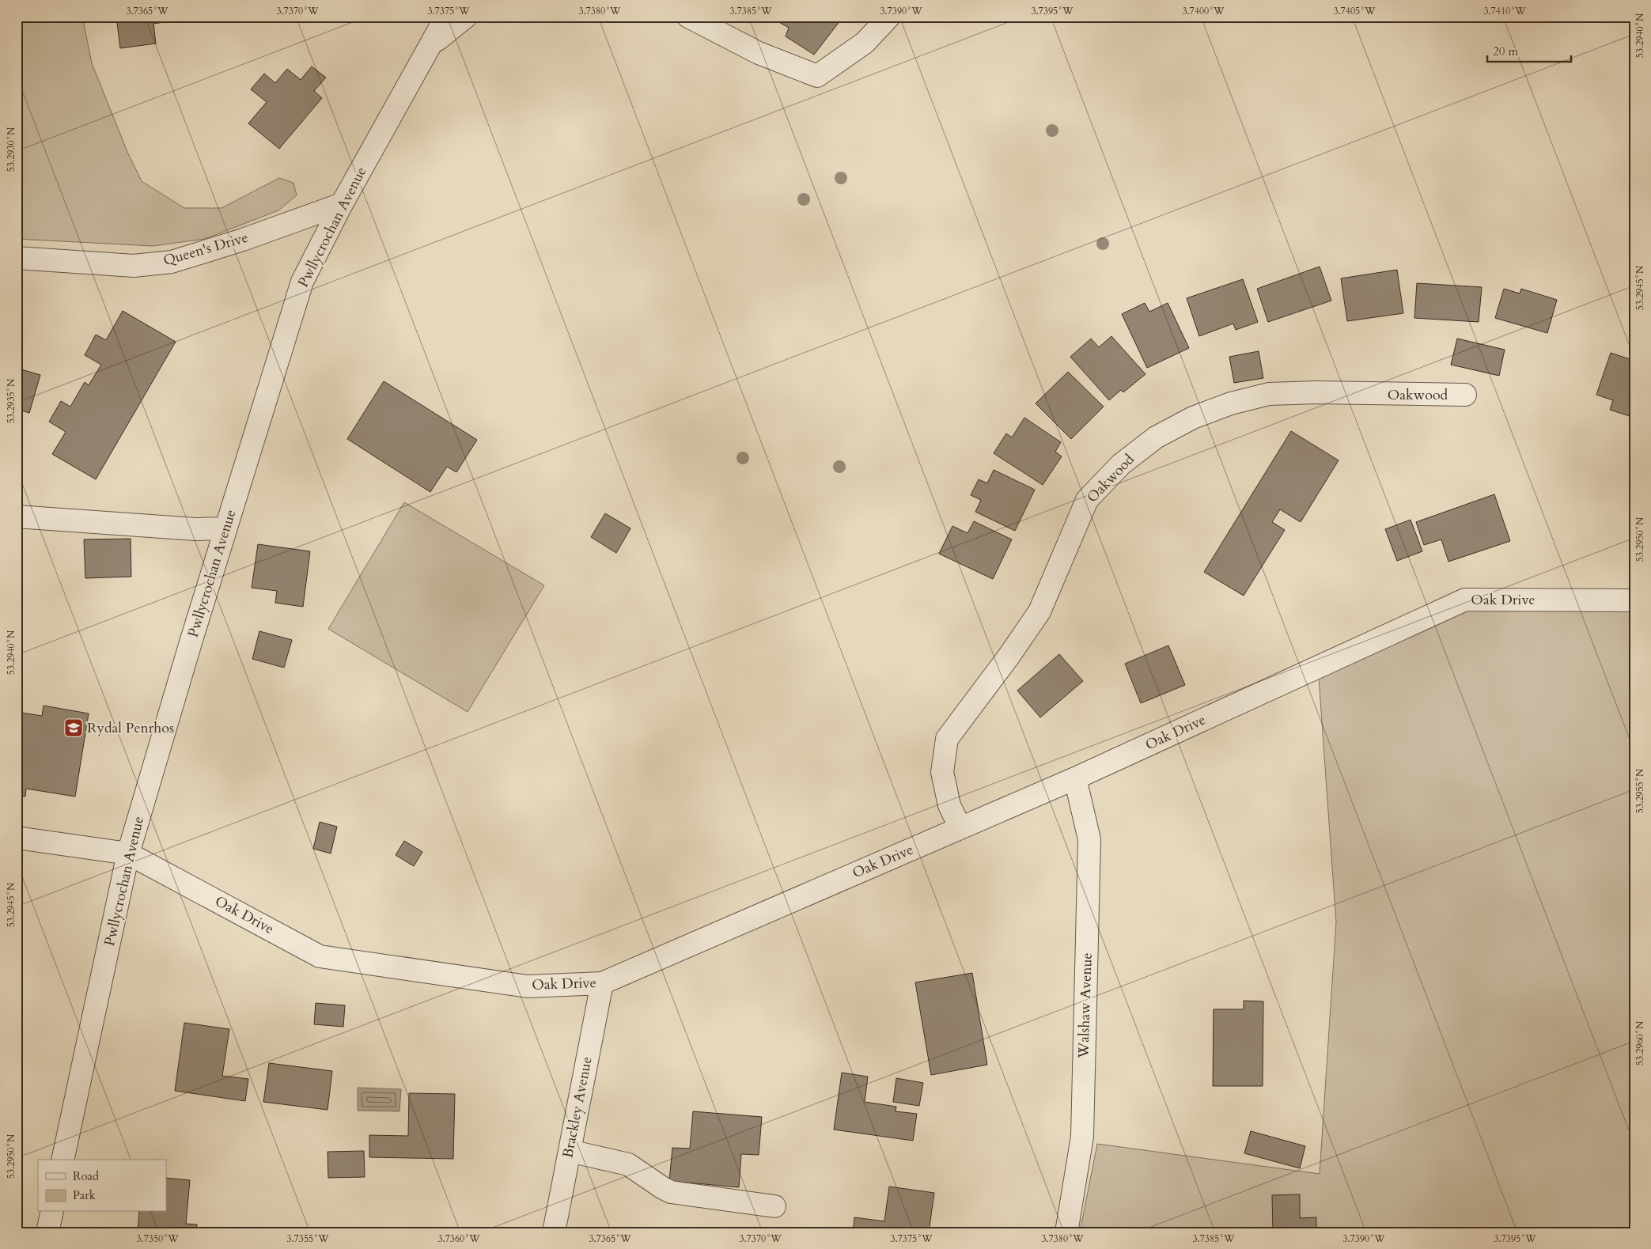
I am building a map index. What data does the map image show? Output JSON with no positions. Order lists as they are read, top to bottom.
{
  "streets": {
    "street": [
      "Pwllycrochan Avenue",
      "Queen's Drive",
      "Oakwood",
      "Oak Drive",
      "Walshaw Avenue",
      "Brackley Avenue"
    ]
  },
  "crossings": [
    ["Pwllycrochan Avenue", "Queen's Drive"],
    ["Pwllycrochan Avenue", "Oak Drive"],
    ["Oakwood", "Oak Drive"],
    ["Oak Drive", "Walshaw Avenue"],
    ["Oak Drive", "Brackley Avenue"]
  ],
  "places": {
    "school or university": ["Rydal Penrhos"]
  },
  "legend": ["Road", "Park"],
  "scale_bar": "20 m",
  "coordinates": [
    "3.7365°W",
    "3.7370°W",
    "3.7375°W",
    "3.7380°W",
    "3.7385°W",
    "3.7390°W",
    "3.7395°W",
    "3.7400°W",
    "3.7405°W",
    "3.7410°W",
    "53.2940°N",
    "53.2930°N",
    "53.2945°N",
    "53.2935°N",
    "53.2950°N",
    "53.2955°N",
    "53.2960°N",
    "3.7350°W",
    "3.7355°W",
    "3.7360°W"
  ]
}
